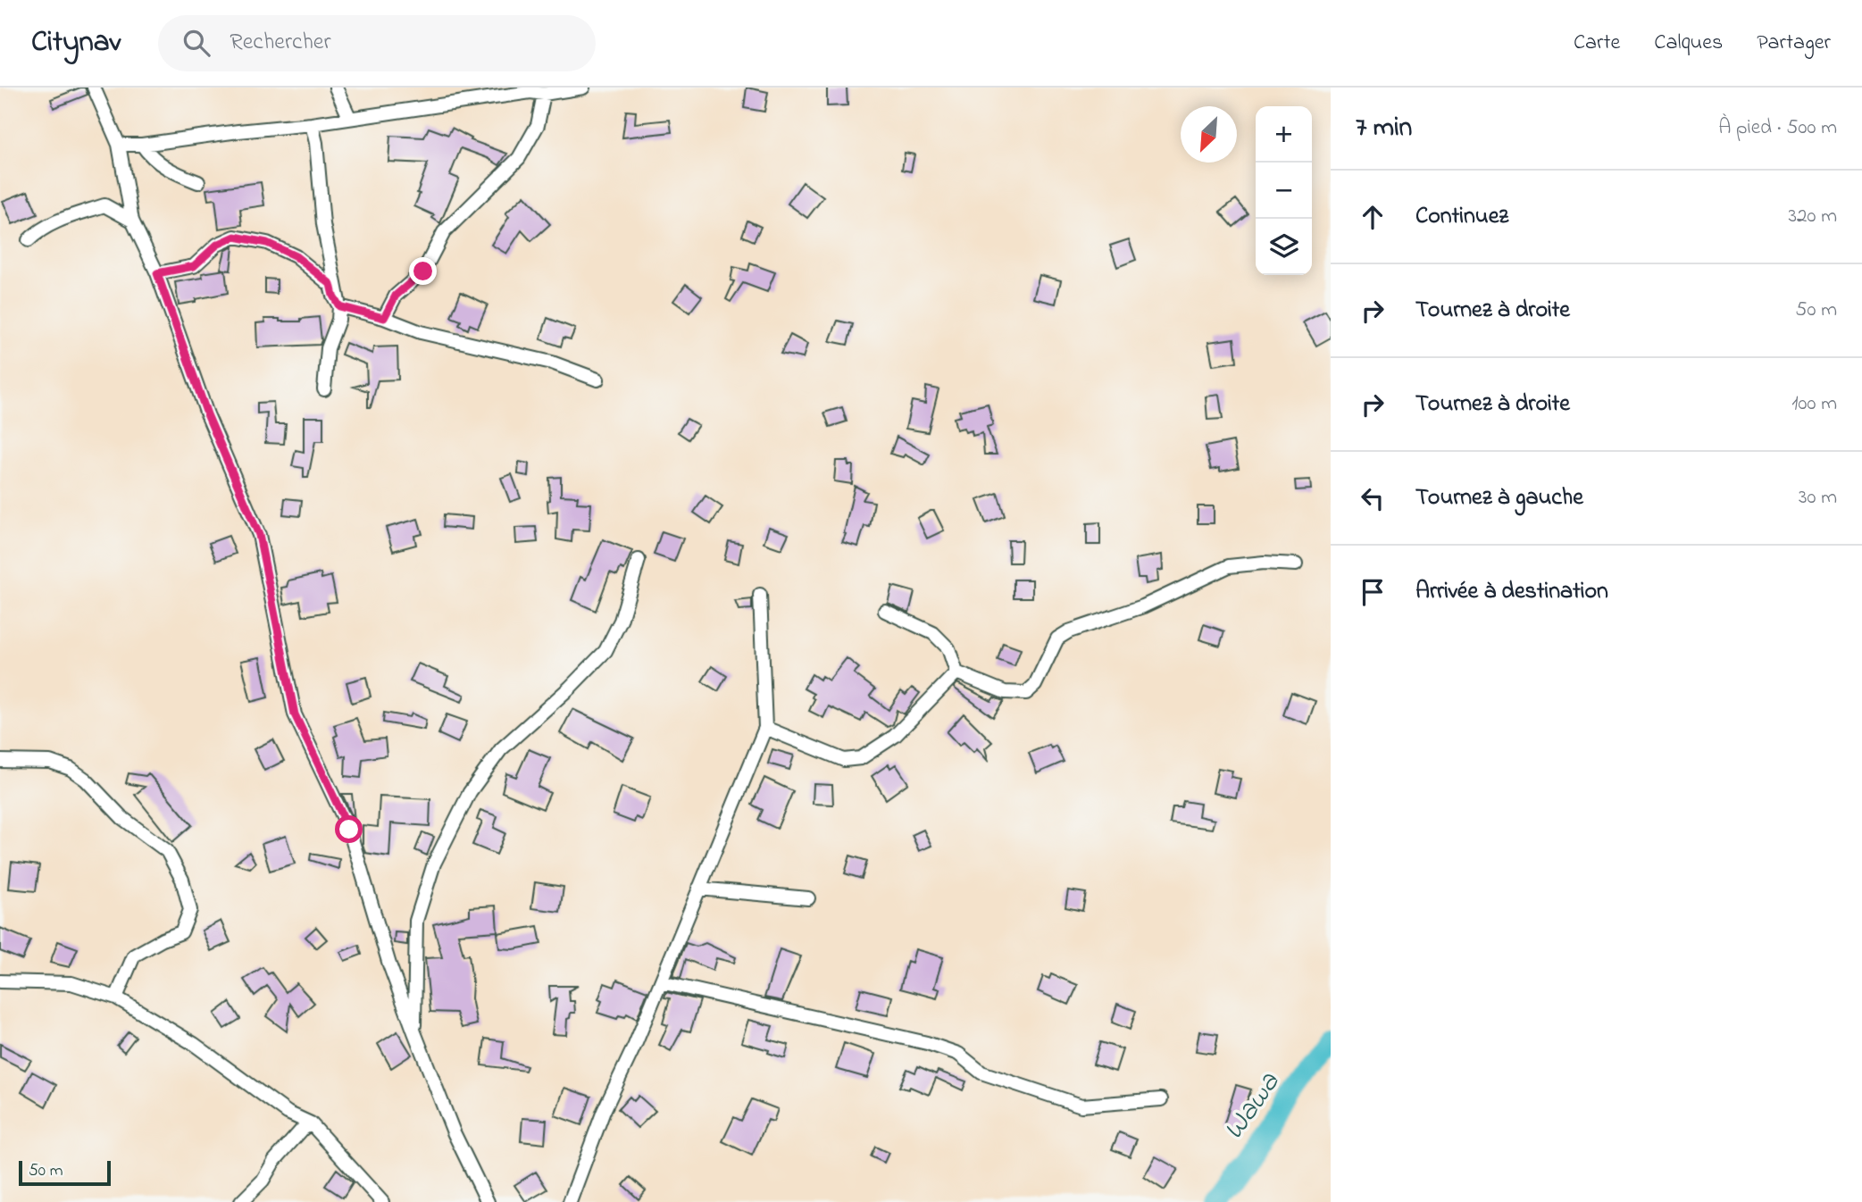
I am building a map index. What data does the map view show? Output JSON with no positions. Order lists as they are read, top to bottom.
{
  "water": ["Wawa"],
  "scale_bar": "50 m",
  "north": "bottom left",
  "page": {
    "header": "Citynav",
    "search": "Rechercher",
    "nav": ["Carte", "Calques", "Partager"],
    "heading": ["7 min", "À pied · 500 m"],
    "map_buttons": ["+", "−"],
    "list": [
      ["Continuez", "320 m"],
      ["Tournez à droite", "50 m"],
      ["Tournez à droite", "100 m"],
      ["Tournez à gauche", "30 m"],
      "Arrivée à destination"
    ],
    "scale": "50 m"
  }
}
